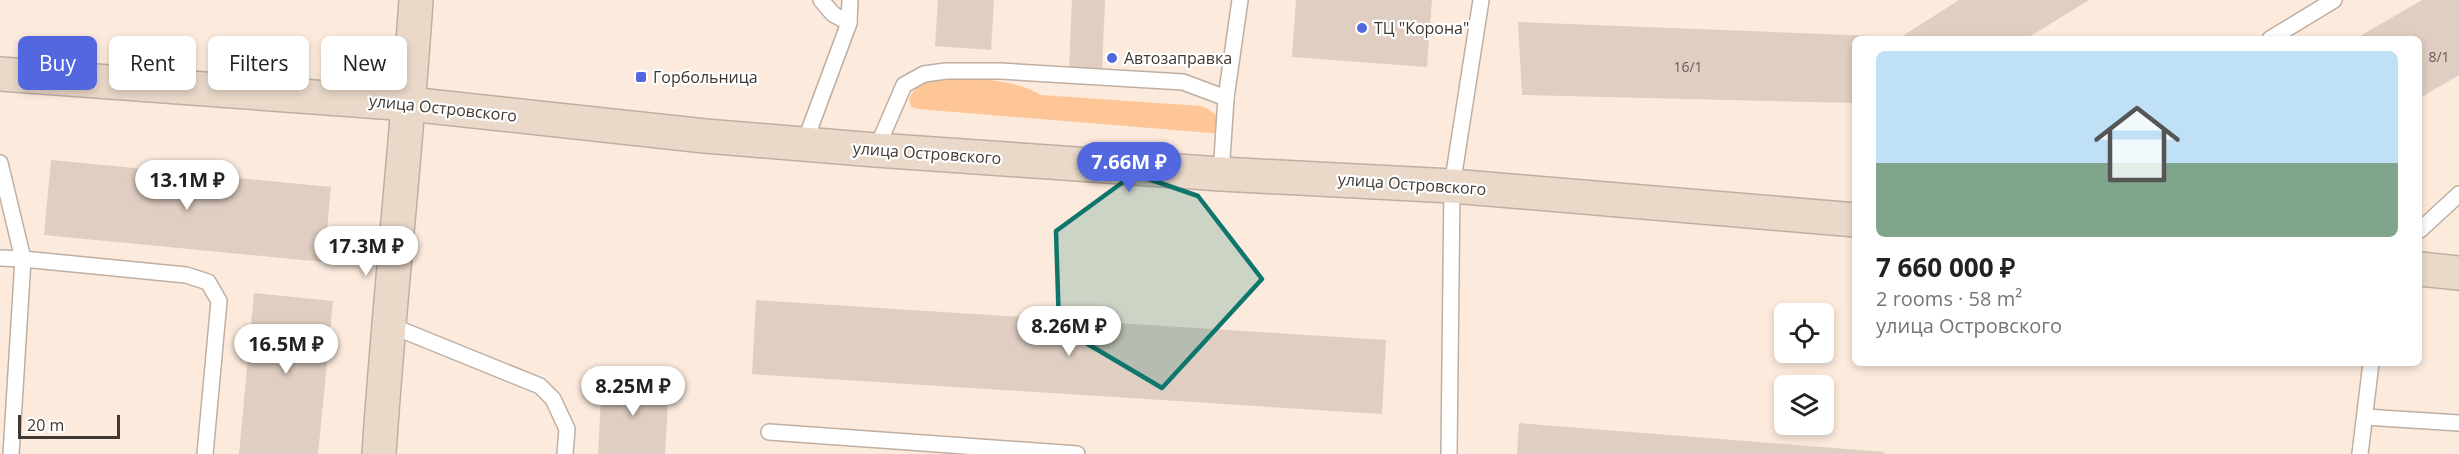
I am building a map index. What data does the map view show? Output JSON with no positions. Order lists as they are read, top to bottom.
{
  "streets": {
    "main road": ["улица Островского"]
  },
  "places": {
    "other": ["ТЦ \"Корона\"", "Автозаправка"],
    "transit": ["Горбольница"]
  },
  "house_numbers": ["8/1", "16/1"],
  "scale_bar": "20 m",
  "page": {
    "chip": [
      "Buy",
      "Rent",
      "Filters",
      "New"
    ],
    "list": [
      {
        "name": "7 660 000 ₽",
        "note": "2 rooms · 58 m² · улица Островского"
      }
    ],
    "price": [
      "7.66M ₽",
      "13.1M ₽",
      "17.3M ₽",
      "8.26M ₽",
      "16.5M ₽",
      "8.25M ₽"
    ],
    "scale": "20 m"
  }
}
